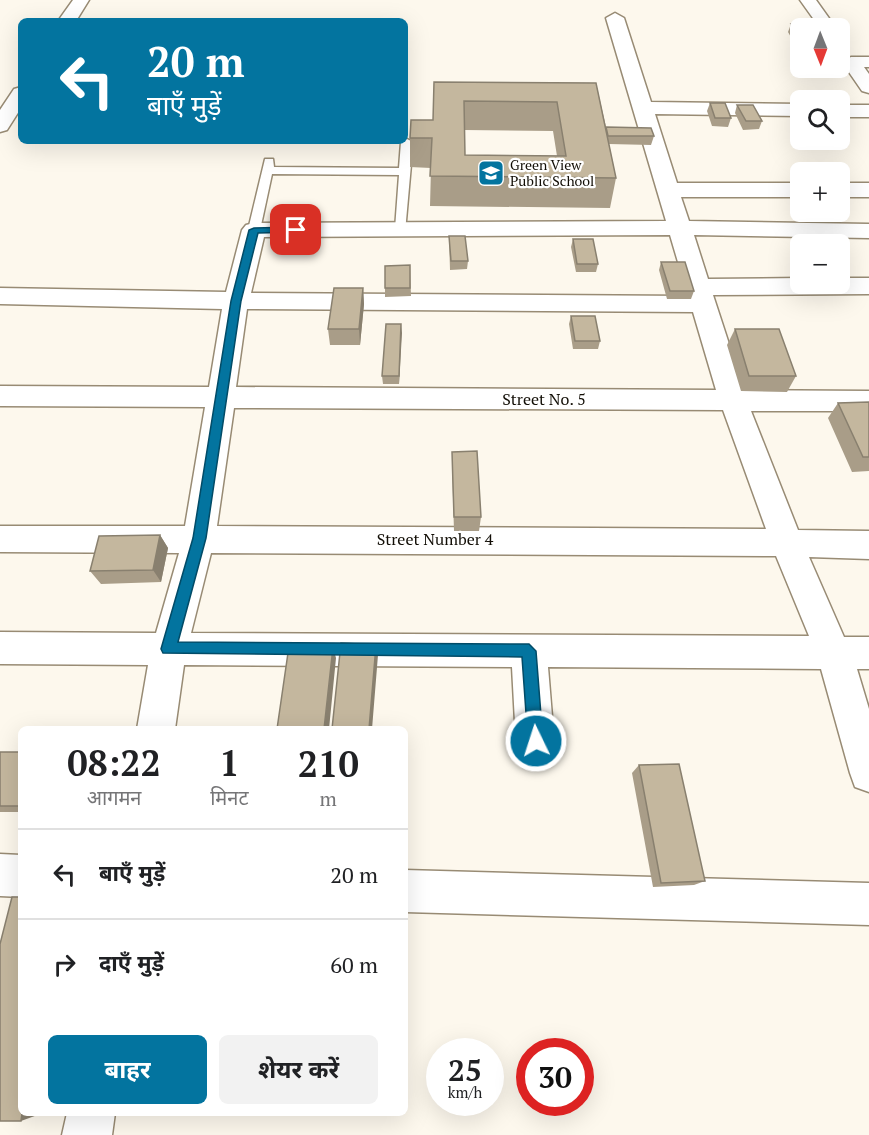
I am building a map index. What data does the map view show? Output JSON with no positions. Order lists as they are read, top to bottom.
{
  "streets": {
    "street": ["Street No. 5", "Street Number 4"]
  },
  "places": {
    "school or university": ["Green View Public School"]
  },
  "north": "bottom",
  "page": {
    "map_buttons": ["+", "−"],
    "turn": ["20 m", "बाएँ मुड़ें"],
    "eta": [
      "08:22",
      "आगमन",
      "1",
      "मिनट",
      "210",
      "m"
    ],
    "list": [
      {
        "name": "बाएँ मुड़ें",
        "value": "20 m"
      },
      {
        "name": "दाएँ मुड़ें",
        "value": "60 m"
      }
    ],
    "buttons": ["बाहर", "शेयर करें"],
    "speed": "25 km/h",
    "limit": "30"
  }
}
